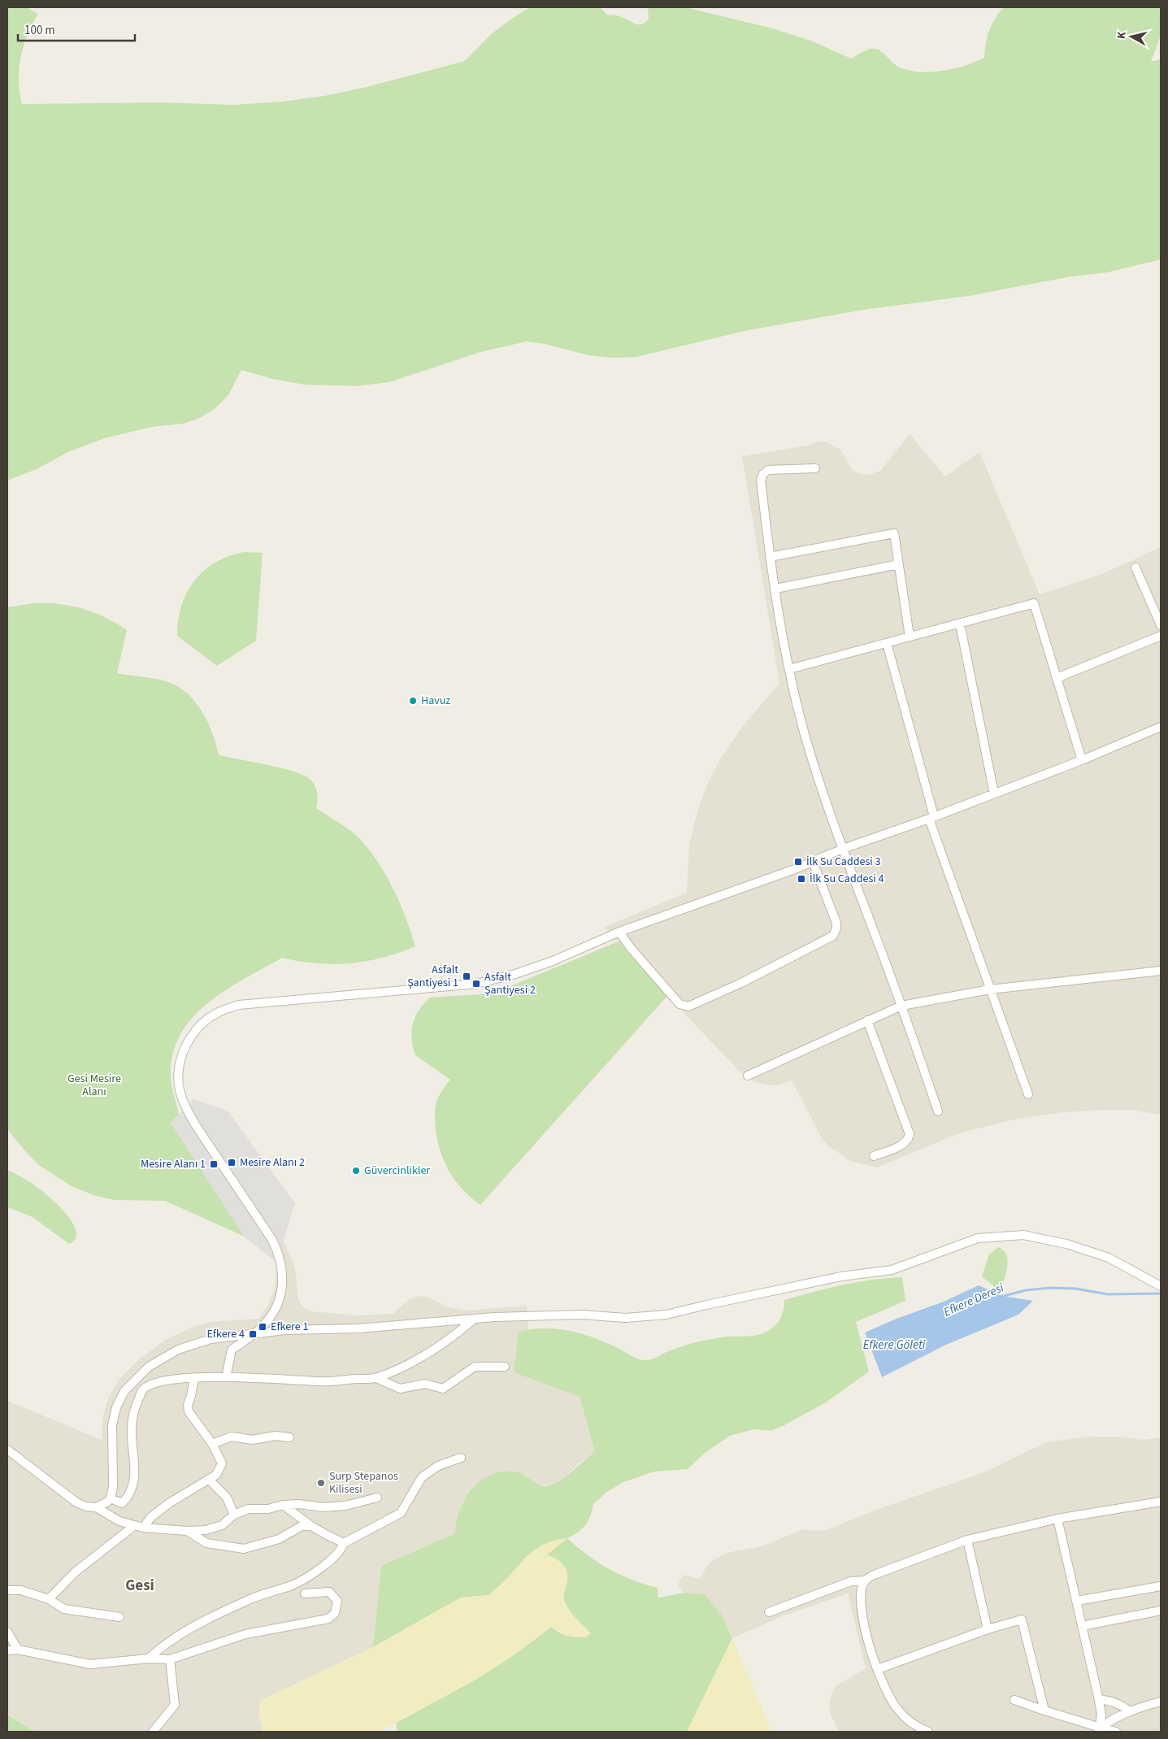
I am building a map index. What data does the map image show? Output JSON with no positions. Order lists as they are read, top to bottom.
{
  "districts": ["Gesi"],
  "water": ["Efkere Deresi", "Efkere Göleti"],
  "parks": ["Gesi Mesire Alanı"],
  "places": {
    "other": ["Havuz", "Güvercinlikler", "Surp Stepanos Kilisesi"],
    "transit": [
      "İlk Su Caddesi 3",
      "İlk Su Caddesi 4",
      "Asfalt Şantiyesi 1",
      "Asfalt Şantiyesi 2",
      "Mesire Alanı 2",
      "Mesire Alanı 1",
      "Efkere 1",
      "Efkere 4"
    ]
  },
  "scale_bar": "100 m",
  "north": "left"
}
